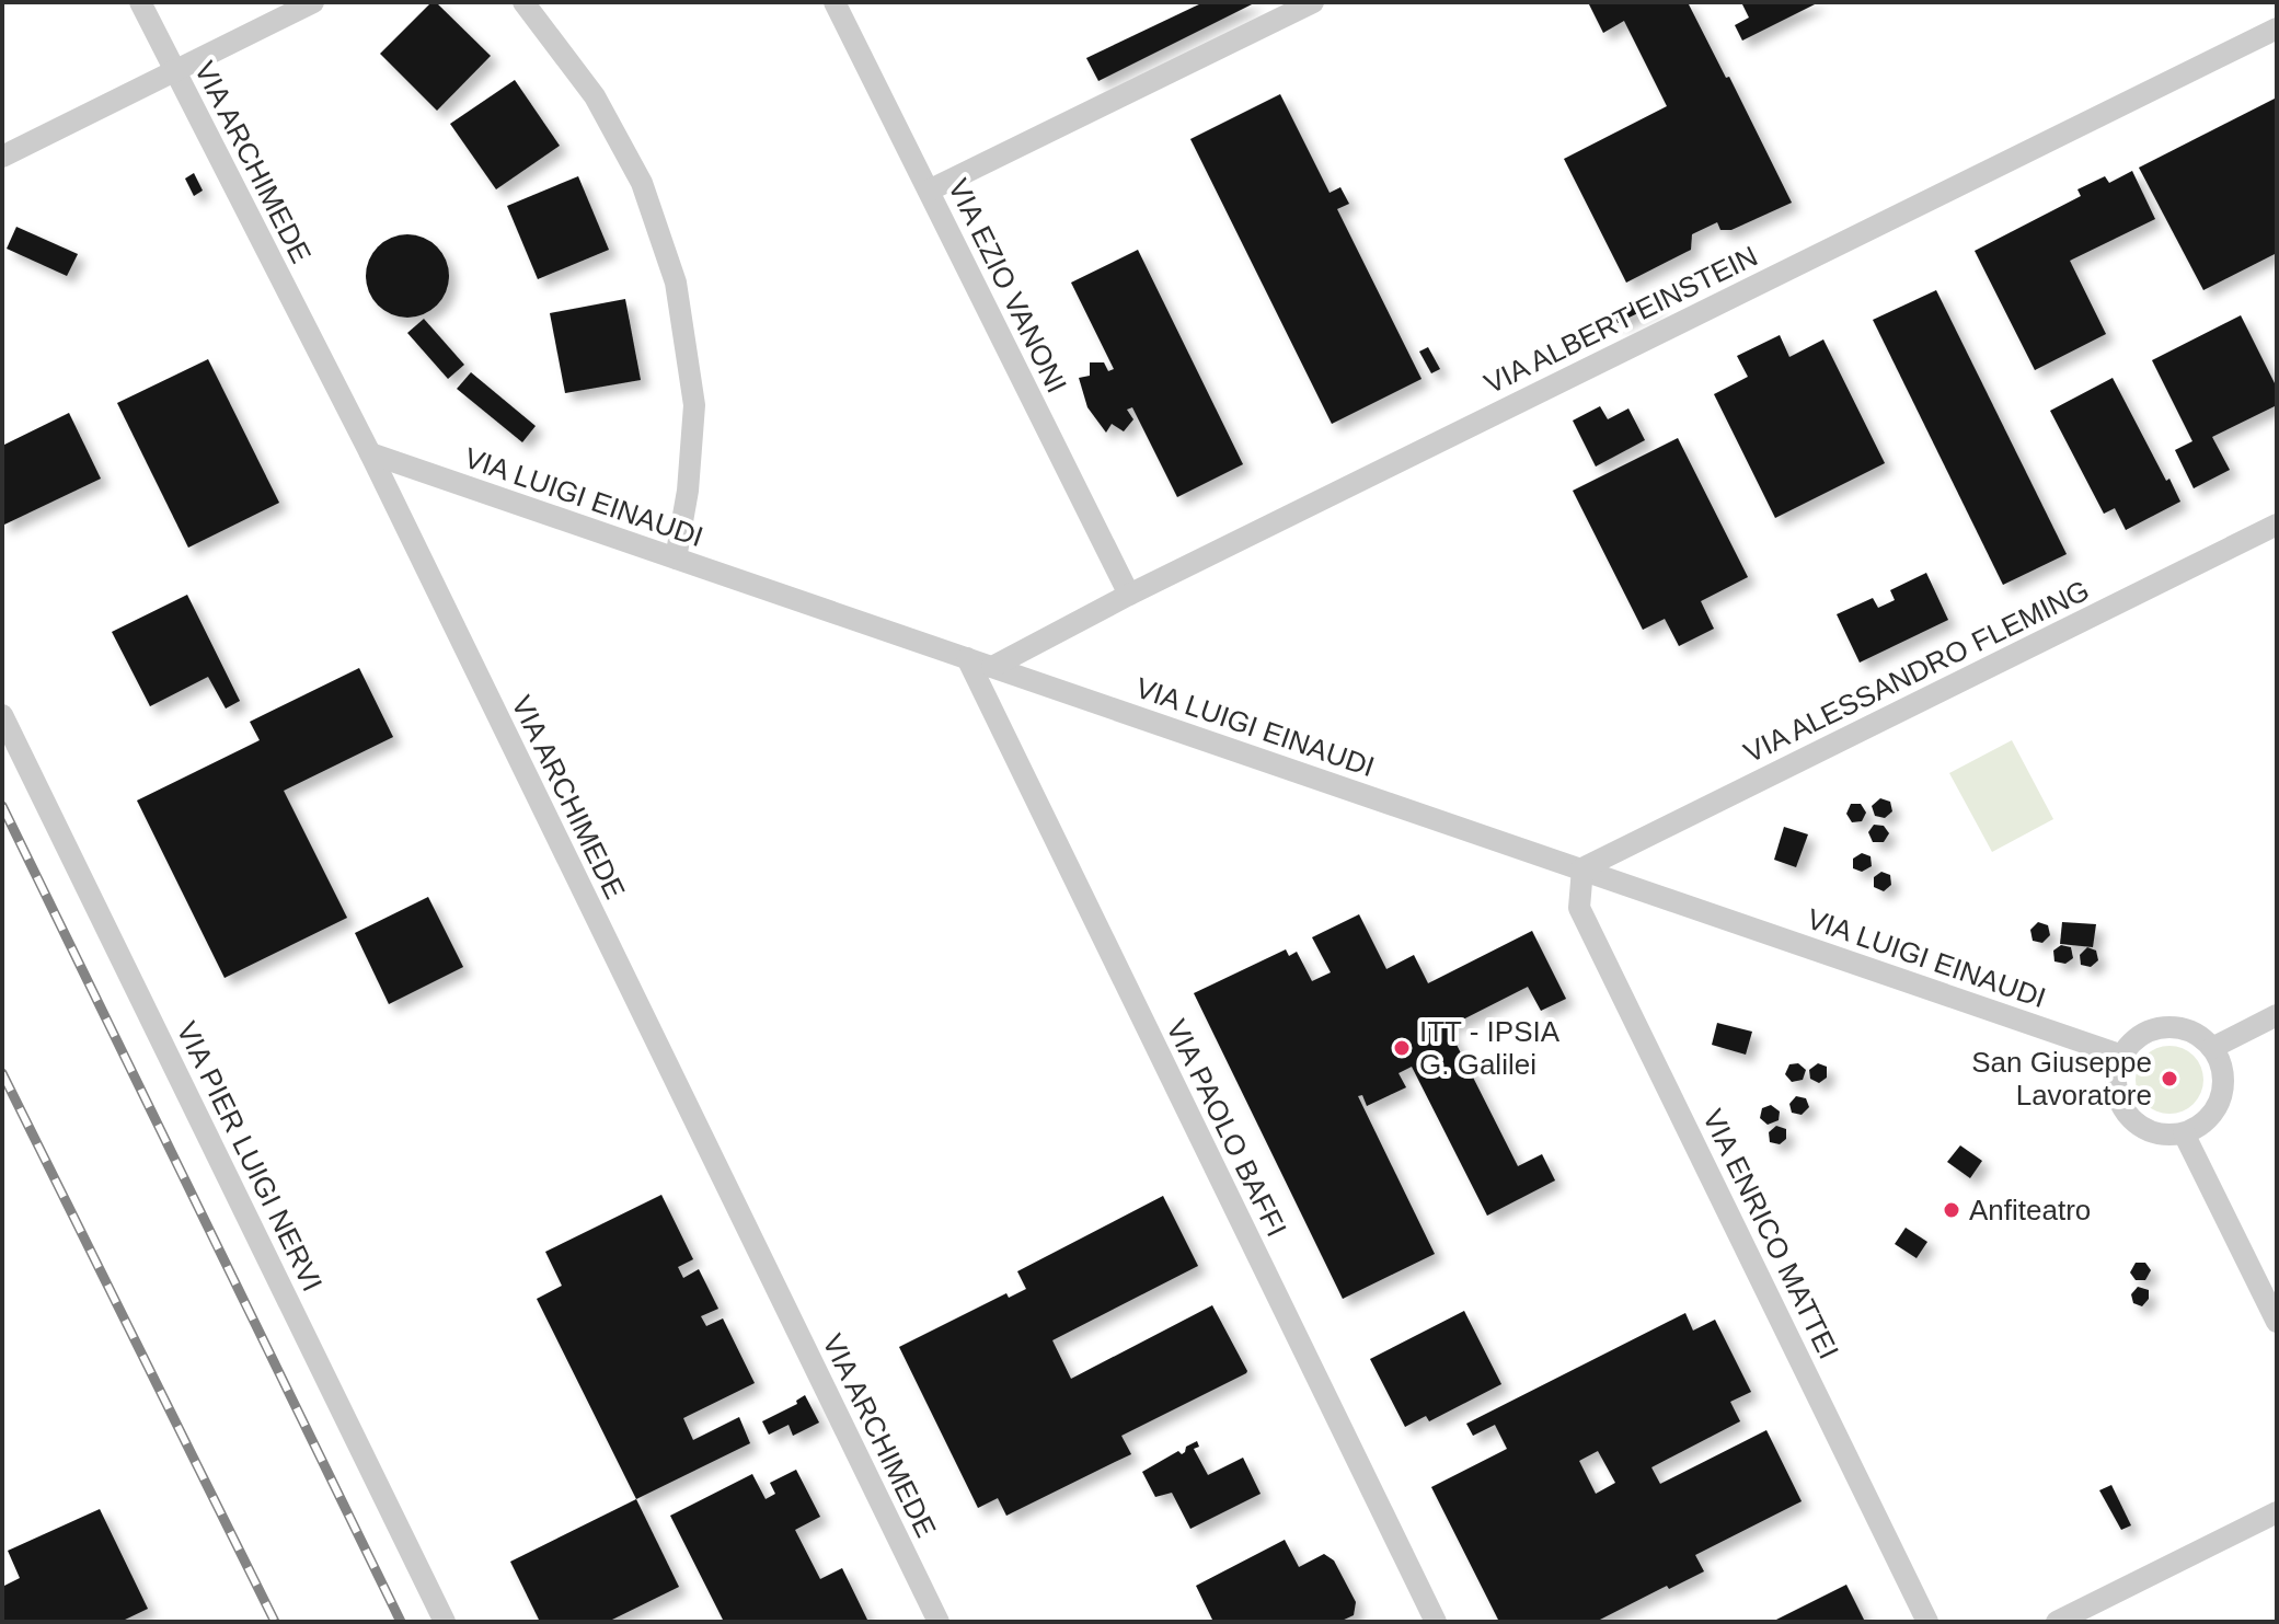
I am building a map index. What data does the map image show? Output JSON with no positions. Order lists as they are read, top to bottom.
{
  "streets": {
    "street": [
      "VIA ARCHIMEDE",
      "VIA EZIO VANONI",
      "VIA ALBERT EINSTEIN",
      "VIA LUIGI EINAUDI",
      "VIA ALESSANDRO FLEMING",
      "VIA PAOLO BAFFI",
      "VIA PIER LUIGI NERVI",
      "VIA ENRICO MATTEI"
    ]
  },
  "crossings": [
    ["VIA ARCHIMEDE", "VIA LUIGI EINAUDI"],
    ["VIA EZIO VANONI", "VIA ALBERT EINSTEIN"],
    ["VIA ALBERT EINSTEIN", "VIA LUIGI EINAUDI"],
    ["VIA LUIGI EINAUDI", "VIA ALESSANDRO FLEMING"],
    ["VIA LUIGI EINAUDI", "VIA PAOLO BAFFI"],
    ["VIA LUIGI EINAUDI", "VIA ENRICO MATTEI"],
    ["VIA ALESSANDRO FLEMING", "VIA ENRICO MATTEI"]
  ],
  "places": ["ITT - IPSIA G. Galilei", "San Giuseppe Lavoratore", "Anfiteatro"]
}
